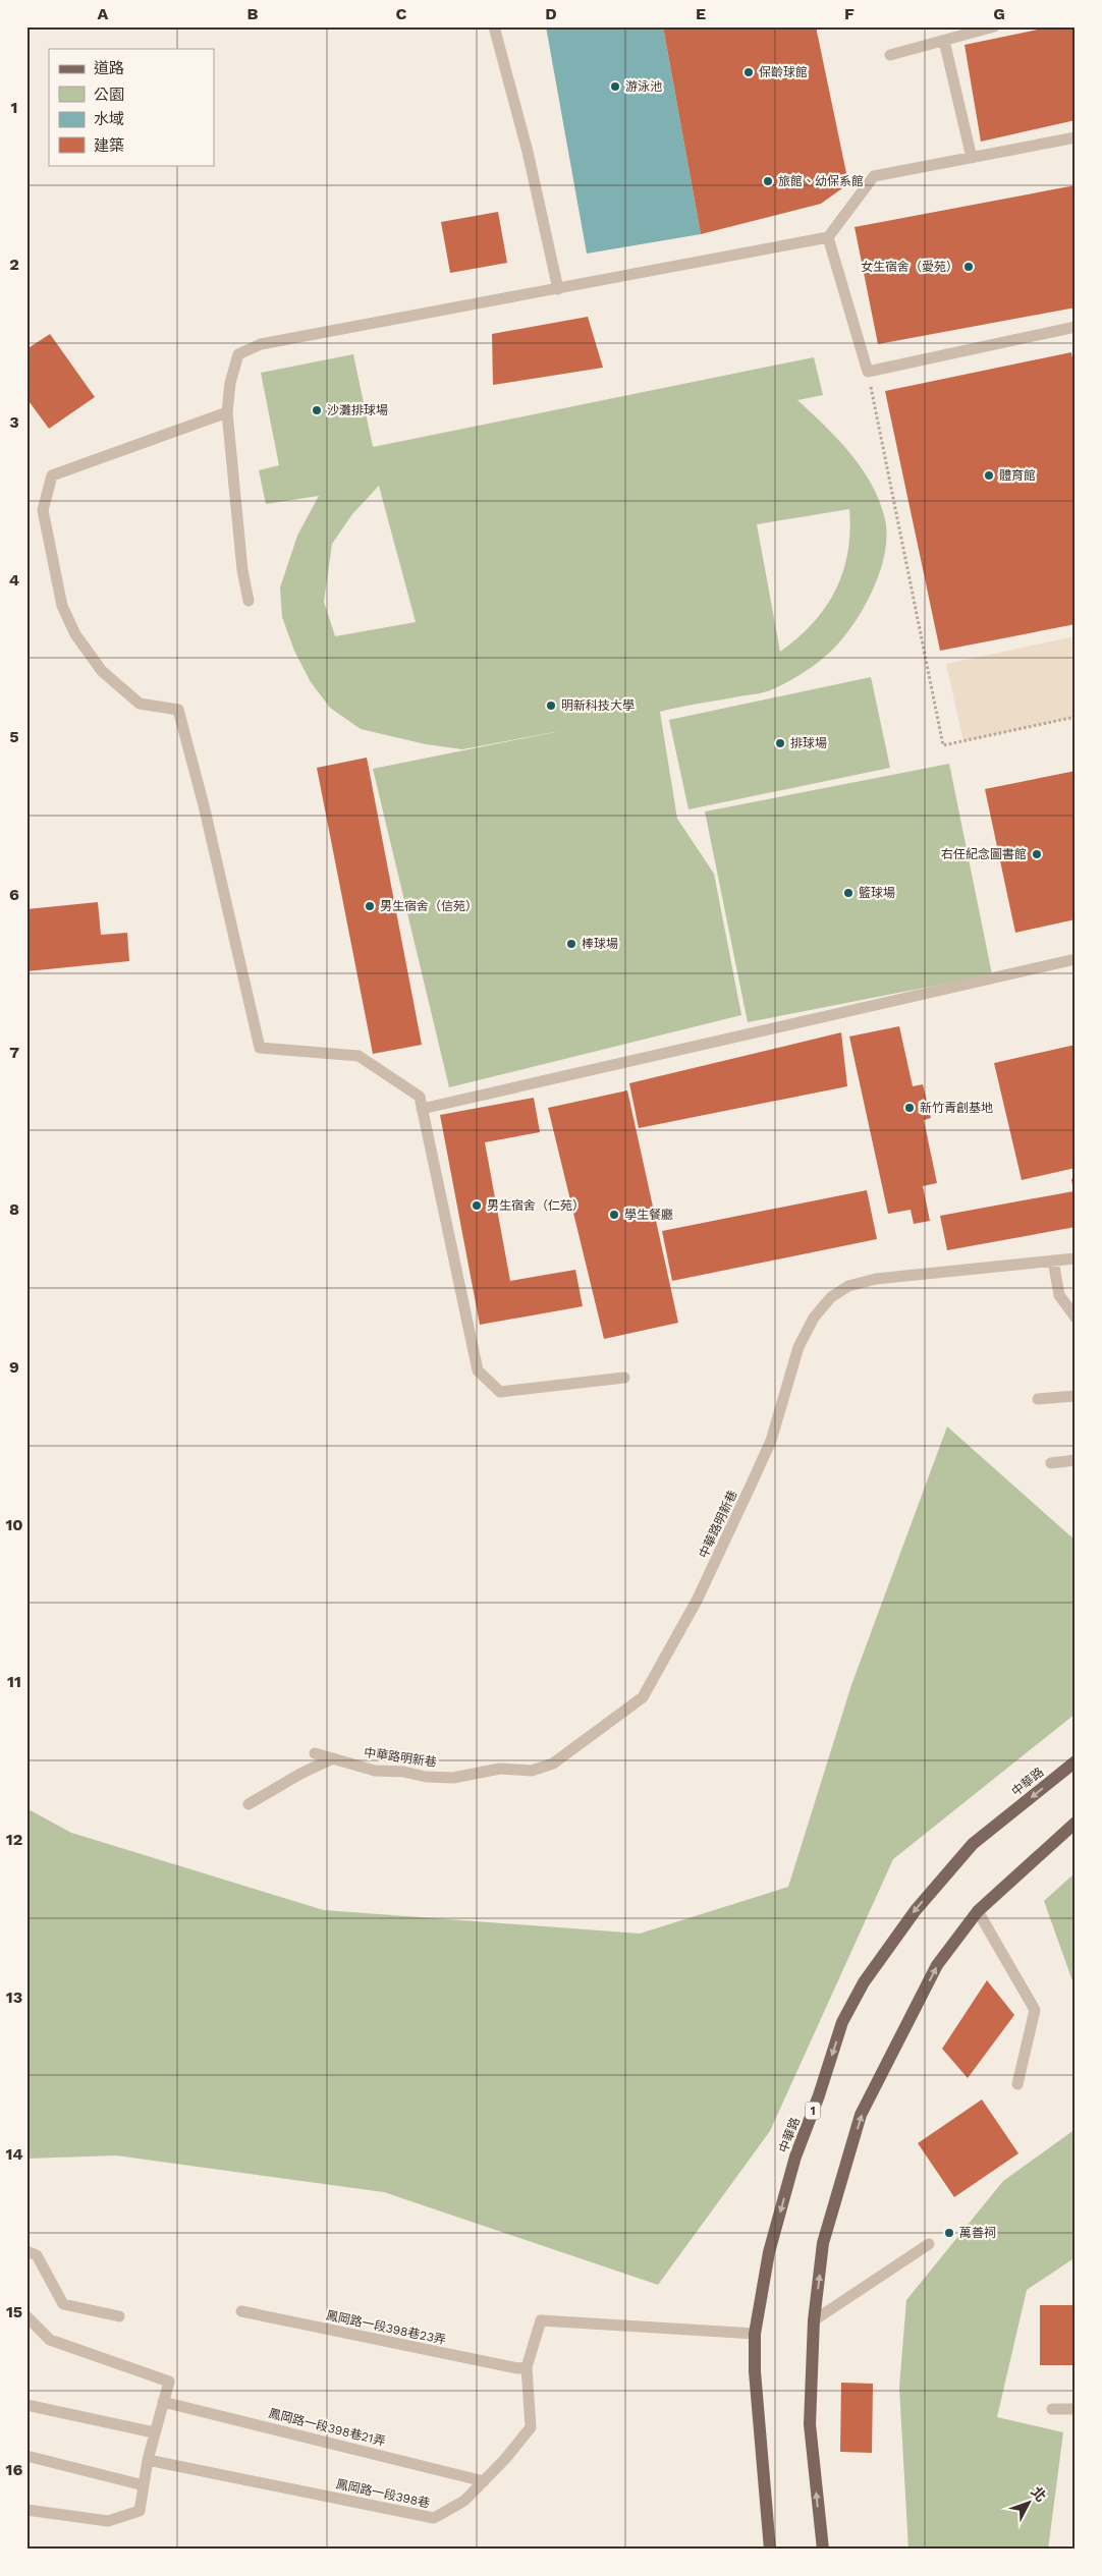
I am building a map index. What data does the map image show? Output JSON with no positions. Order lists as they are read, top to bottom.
{
  "streets": {
    "main road": ["中華路", "1"],
    "lane": [
      "中華路明新巷",
      "鳳岡路一段398巷23弄",
      "鳳岡路一段398巷21弄",
      "鳳岡路一段398巷"
    ]
  },
  "crossings": [
    ["中華路", "鳳岡路一段398巷"],
    ["鳳岡路一段398巷23弄", "鳳岡路一段398巷"],
    ["鳳岡路一段398巷21弄", "鳳岡路一段398巷"]
  ],
  "places": [
    "保齡球館",
    "游泳池",
    "旅館、幼保系館",
    "女生宿舍（愛苑）",
    "沙灘排球場",
    "體育館",
    "明新科技大學",
    "排球場",
    "右任紀念圖書館",
    "籃球場",
    "男生宿舍（信苑）",
    "棒球場",
    "新竹青創基地",
    "男生宿舍（仁苑）",
    "學生餐廳",
    "萬善祠"
  ],
  "legend": [
    "道路",
    "公園",
    "水域",
    "建築"
  ],
  "north": "top right",
  "grid": {
    "columns": [
      "A",
      "B",
      "C",
      "D",
      "E",
      "F",
      "G"
    ],
    "rows": [
      "1",
      "2",
      "3",
      "4",
      "5",
      "6",
      "7",
      "8",
      "9",
      "10",
      "11",
      "12",
      "13",
      "14",
      "15",
      "16"
    ]
  }
}
